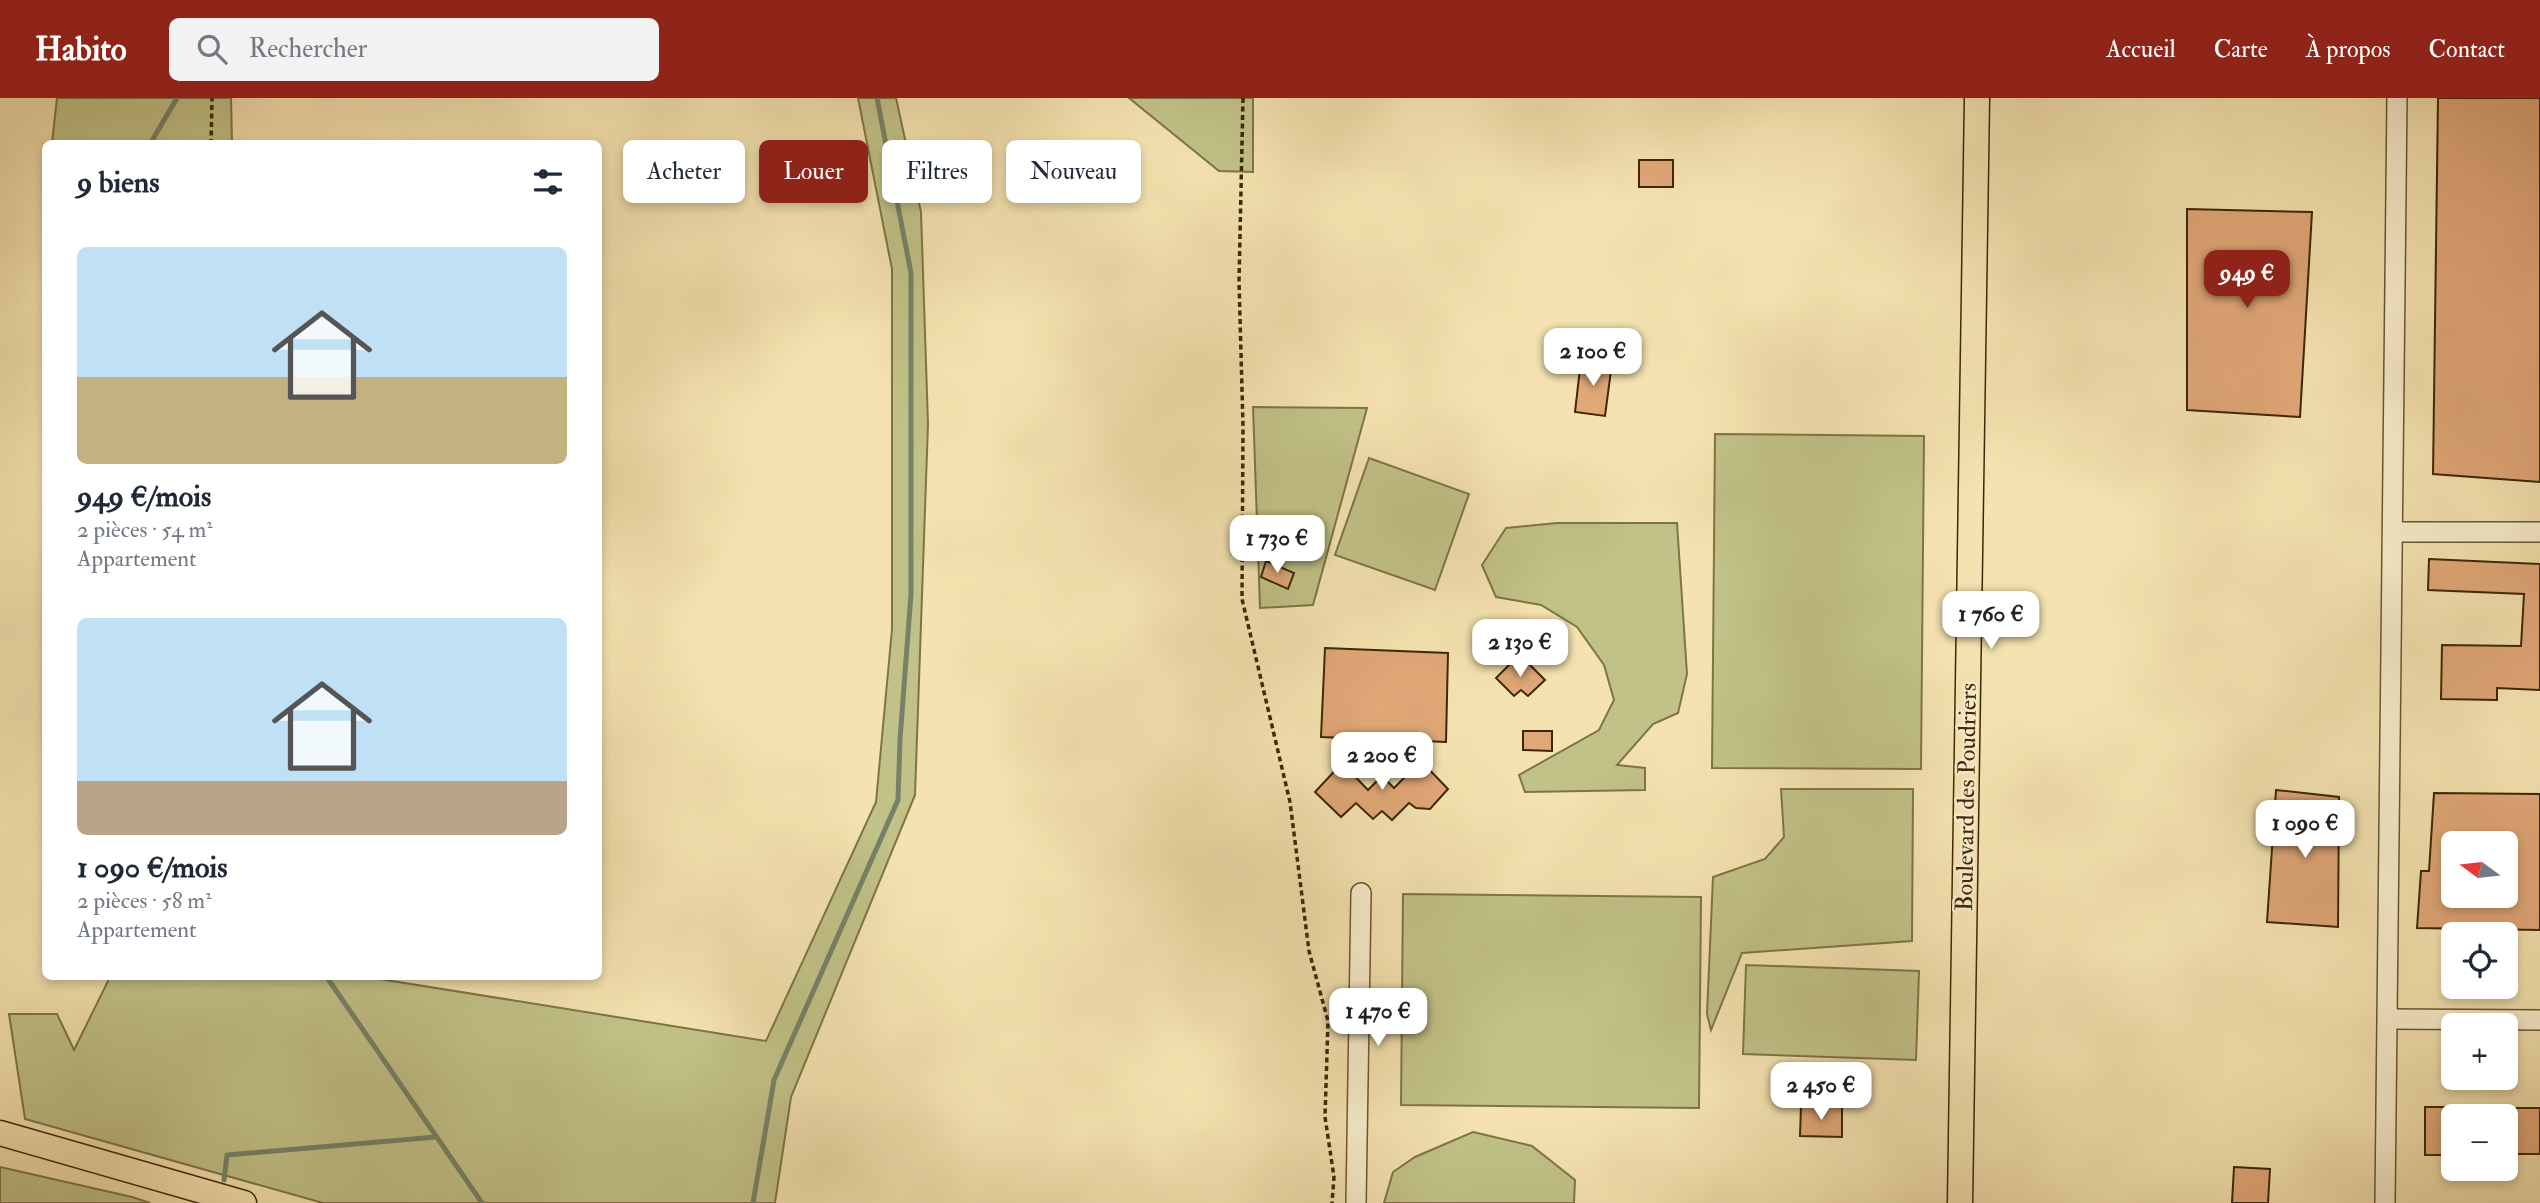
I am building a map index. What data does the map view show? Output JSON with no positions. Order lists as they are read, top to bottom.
{
  "streets": {
    "main road": ["Boulevard des Poudriers"]
  },
  "north": "left",
  "page": {
    "header": "Habito",
    "search": "Rechercher",
    "nav": [
      "Accueil",
      "Carte",
      "À propos",
      "Contact"
    ],
    "chip": [
      "Acheter",
      "Louer",
      "Filtres",
      "Nouveau"
    ],
    "heading": "9 biens",
    "list": [
      {
        "name": "949 €/mois",
        "note": "2 pièces · 54 m² · Appartement"
      },
      {
        "name": "1 090 €/mois",
        "note": "2 pièces · 58 m² · Appartement"
      }
    ],
    "price": [
      "949 €",
      "2 100 €",
      "1 730 €",
      "1 760 €",
      "2 130 €",
      "2 200 €",
      "1 090 €",
      "1 470 €",
      "2 450 €"
    ],
    "map_buttons": ["+", "−"]
  }
}
